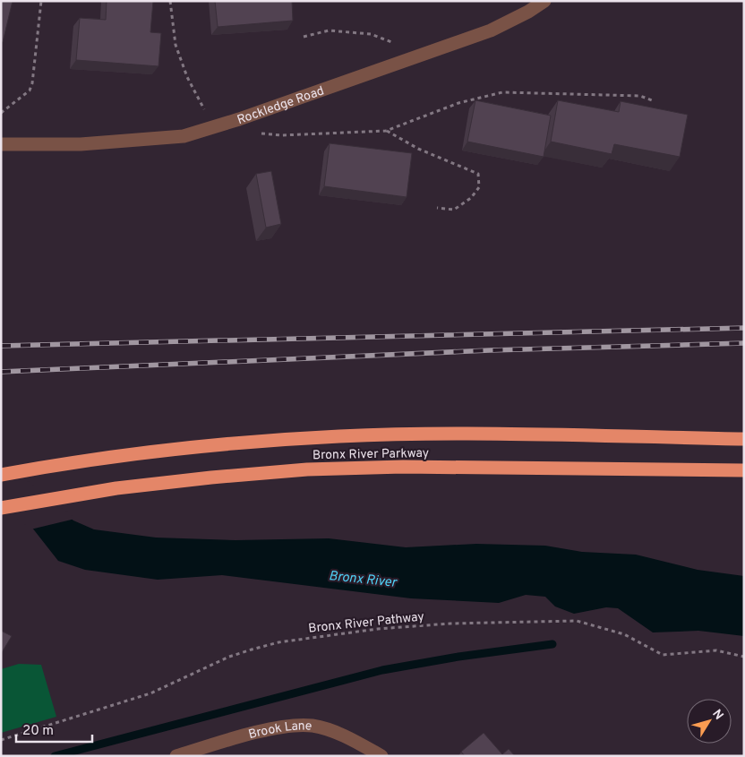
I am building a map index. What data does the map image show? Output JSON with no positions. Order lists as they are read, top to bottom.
{
  "streets": {
    "highway": ["Bronx River Parkway"],
    "street": ["Rockledge Road", "Brook Lane"],
    "path": ["Bronx River Pathway"]
  },
  "water": ["Bronx River"],
  "scale_bar": "20 m",
  "north": "top right"
}
